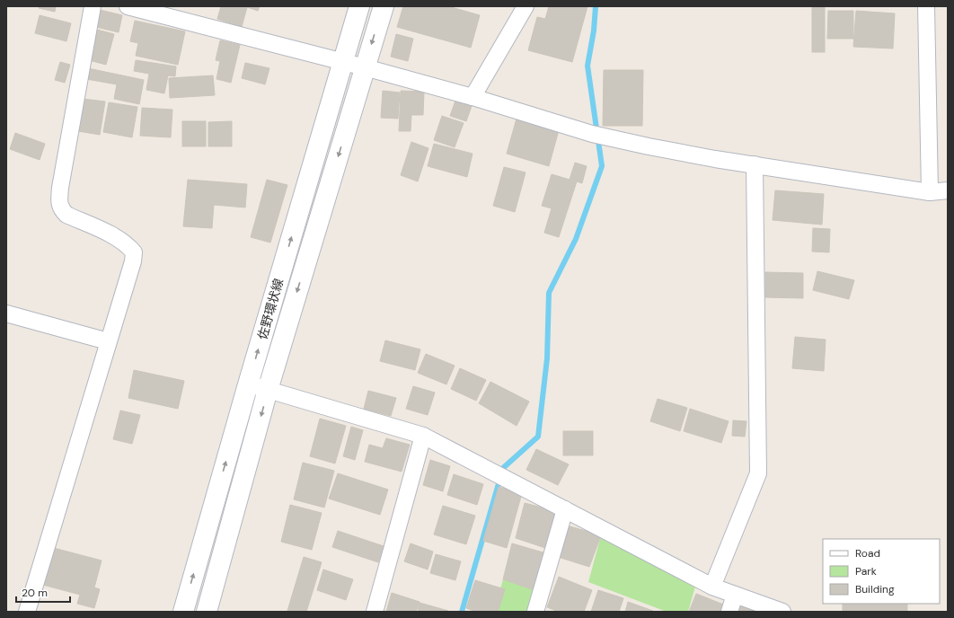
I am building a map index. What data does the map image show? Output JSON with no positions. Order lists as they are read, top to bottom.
{
  "streets": {
    "main road": ["佐野環状線"]
  },
  "legend": ["Road", "Park", "Building"],
  "scale_bar": "20 m"
}
